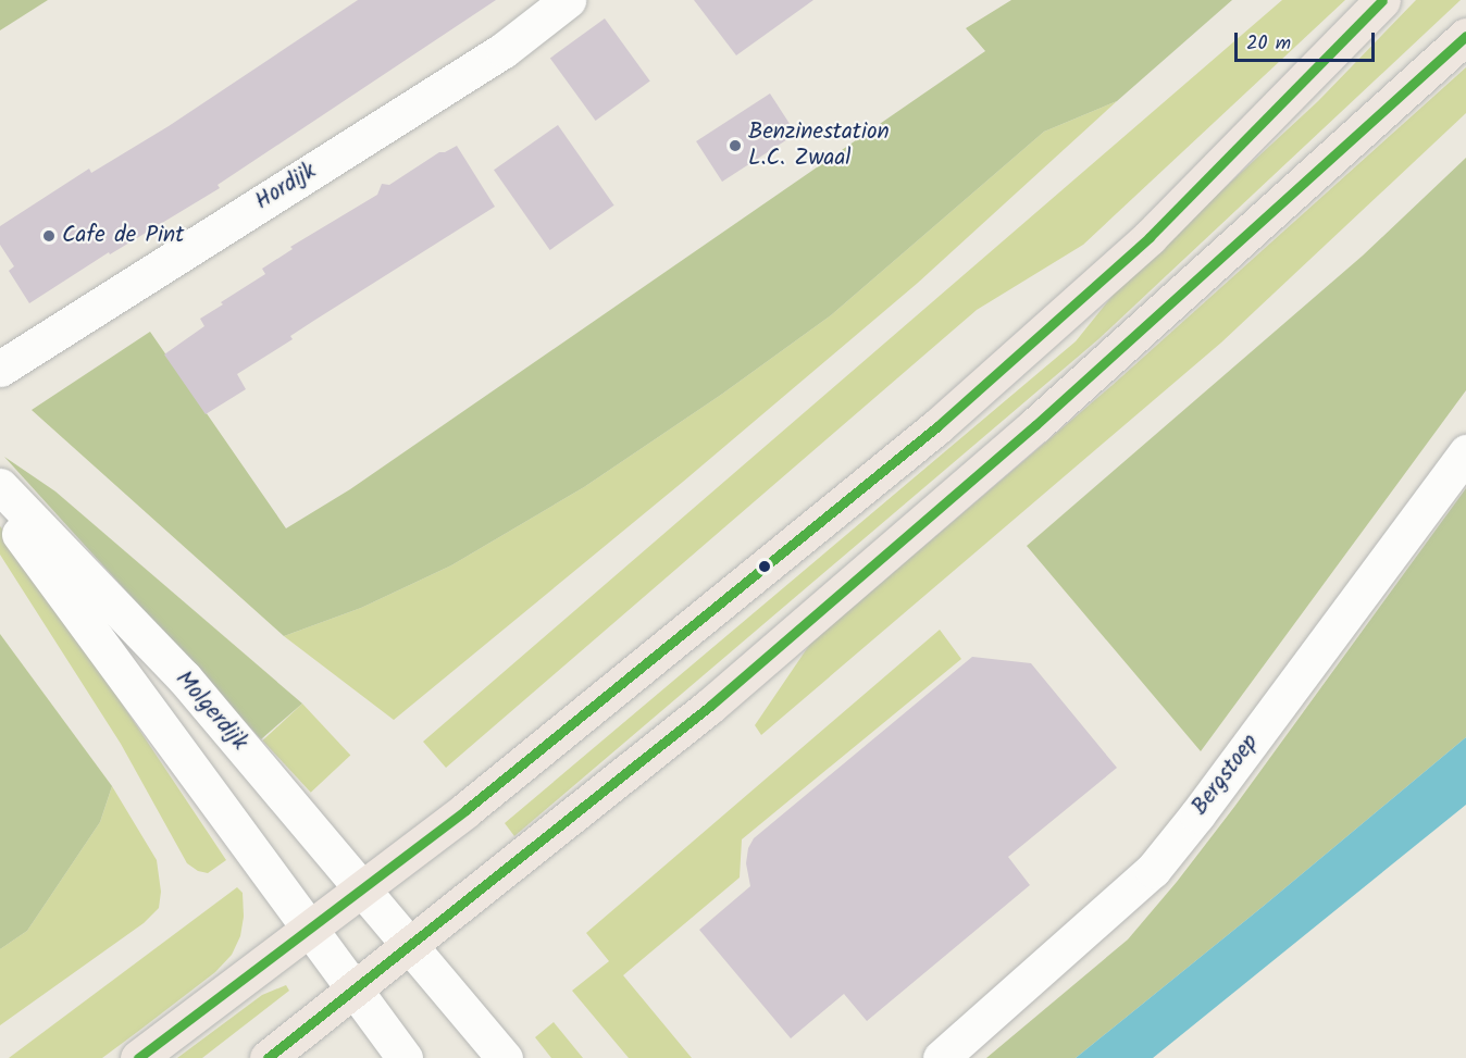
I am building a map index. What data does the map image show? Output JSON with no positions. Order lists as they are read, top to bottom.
{
  "streets": {
    "street": ["Hordijk", "Molgerdijk", "Bergstoep"]
  },
  "places": ["Benzinestation L.C. Zwaal", "Cafe de Pint"],
  "scale_bar": "20 m"
}
